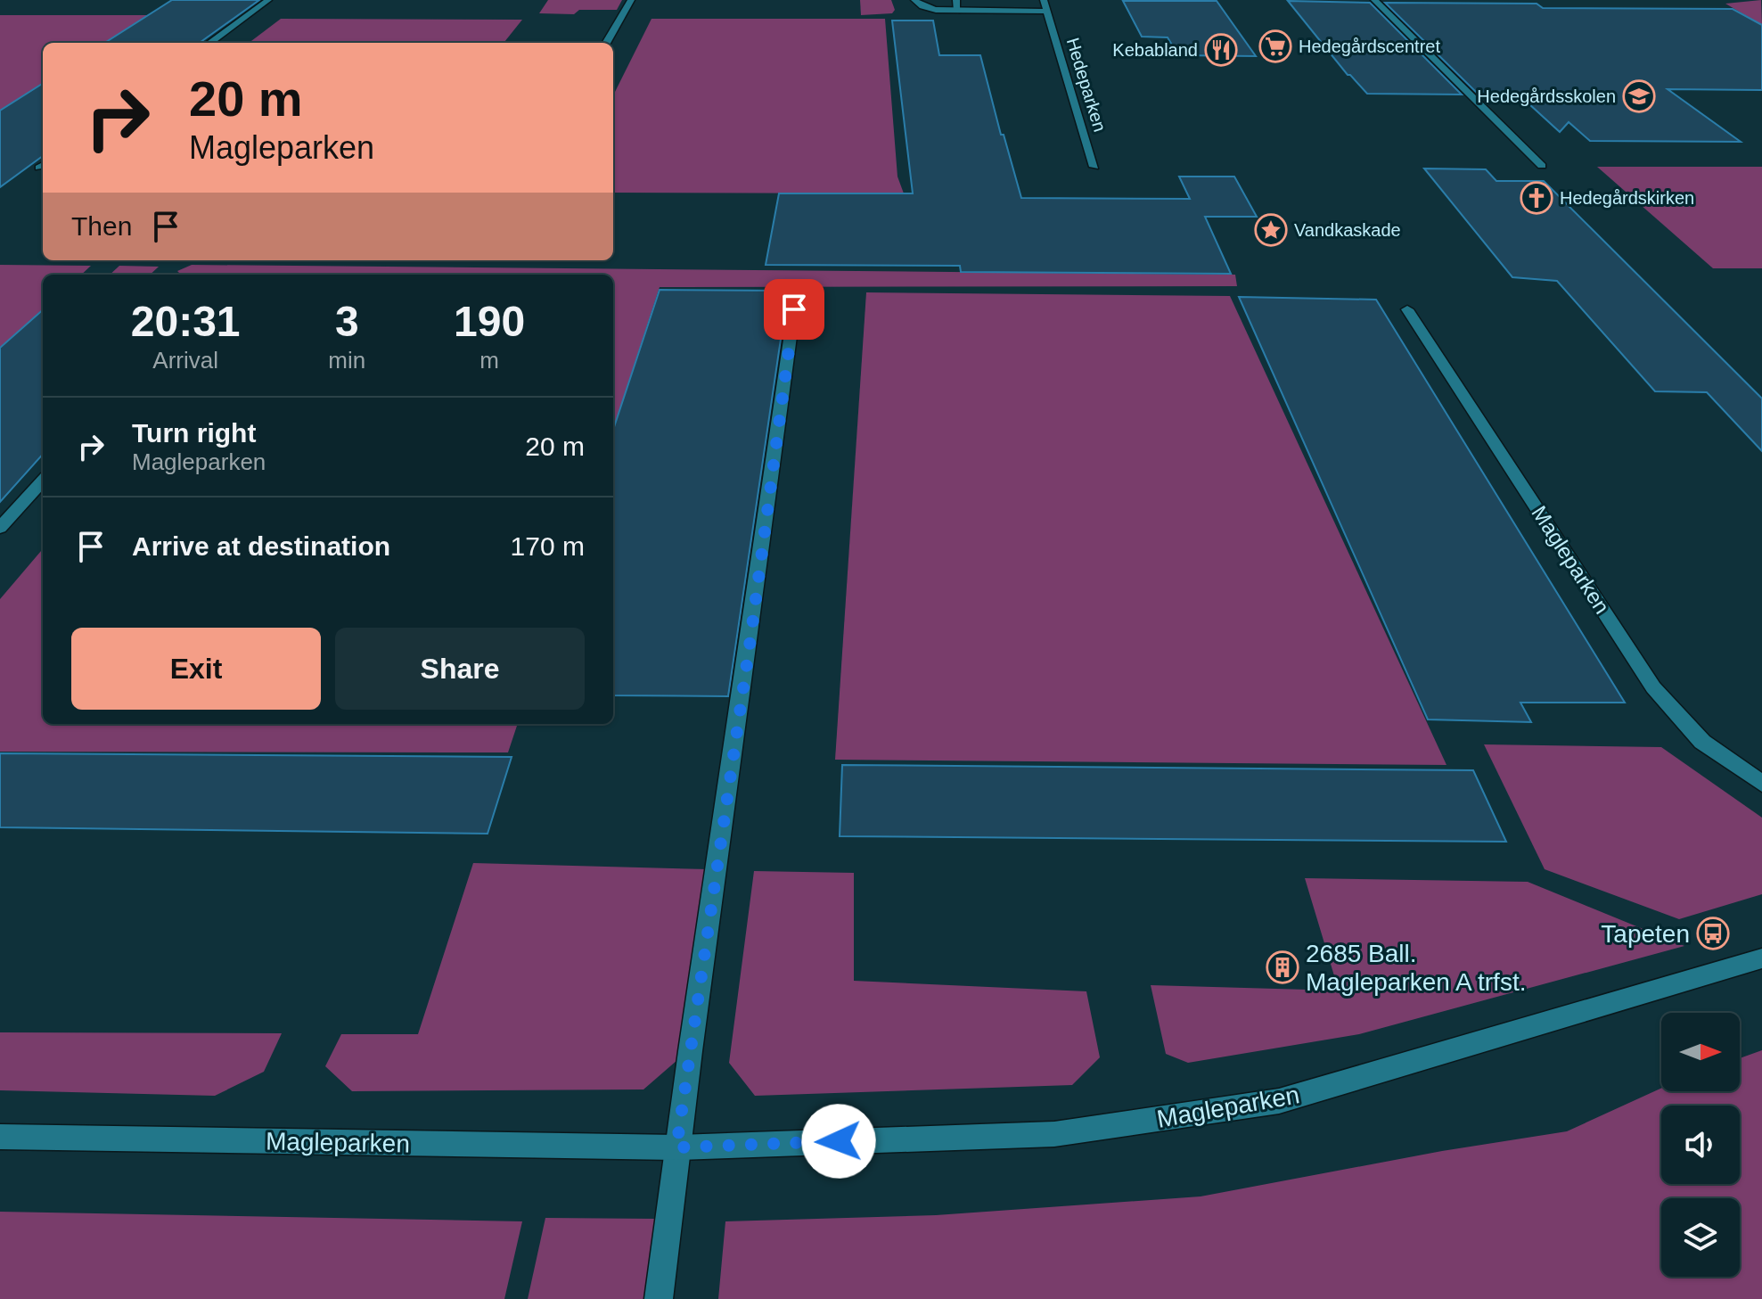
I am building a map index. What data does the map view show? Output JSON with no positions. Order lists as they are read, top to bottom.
{
  "streets": {
    "street": ["Hedeparken", "Magleparken"]
  },
  "places": {
    "supermarket": ["Hedegårdscentret"],
    "restaurant": ["Kebabland"],
    "school or university": ["Hedegårdsskolen"],
    "church": ["Hedegårdskirken"],
    "place": ["Vandkaskade"],
    "bus stop": ["Tapeten"],
    "building": ["2685 Ball. Magleparken A trfst."]
  },
  "north": "right",
  "page": {
    "turn": ["20 m", "Magleparken"],
    "then": "Then",
    "eta": [
      "20:31",
      "Arrival",
      "3",
      "min",
      "190",
      "m"
    ],
    "list": [
      {
        "name": "Turn right",
        "note": "Magleparken",
        "value": "20 m"
      },
      {
        "name": "Arrive at destination",
        "value": "170 m"
      }
    ],
    "buttons": ["Exit", "Share"]
  }
}
